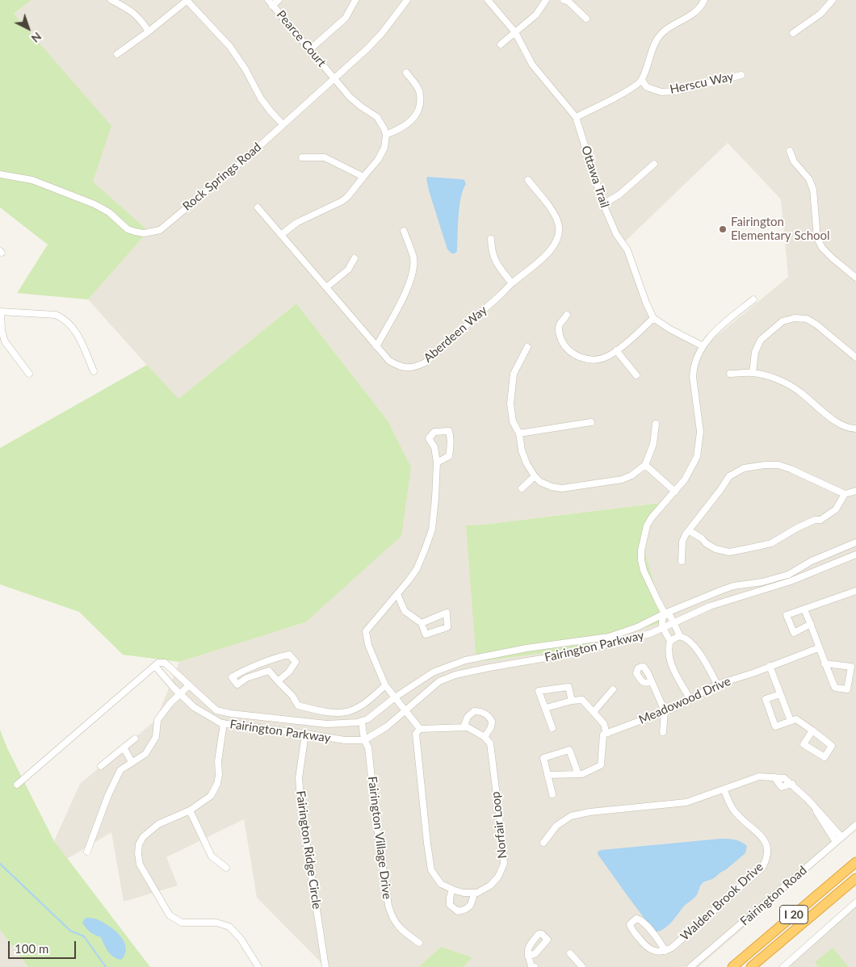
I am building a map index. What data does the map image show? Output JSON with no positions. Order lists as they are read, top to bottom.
{
  "streets": {
    "highway": ["I 20"],
    "street": [
      "Pearce Court",
      "Herscu Way",
      "Rock Springs Road",
      "Ottawa Trail",
      "Aberdeen Way",
      "Fairington Parkway",
      "Meadowood Drive",
      "Norfair Loop",
      "Fairington Village Drive",
      "Fairington Ridge Circle",
      "Fairington Road",
      "Walden Brook Drive"
    ]
  },
  "crossings": [
    ["Pearce Court", "Rock Springs Road"],
    ["Fairington Parkway", "Fairington Village Drive"],
    ["Fairington Parkway", "Fairington Ridge Circle"]
  ],
  "places": ["Fairington Elementary School"],
  "scale_bar": "100 m",
  "north": "bottom right"
}
